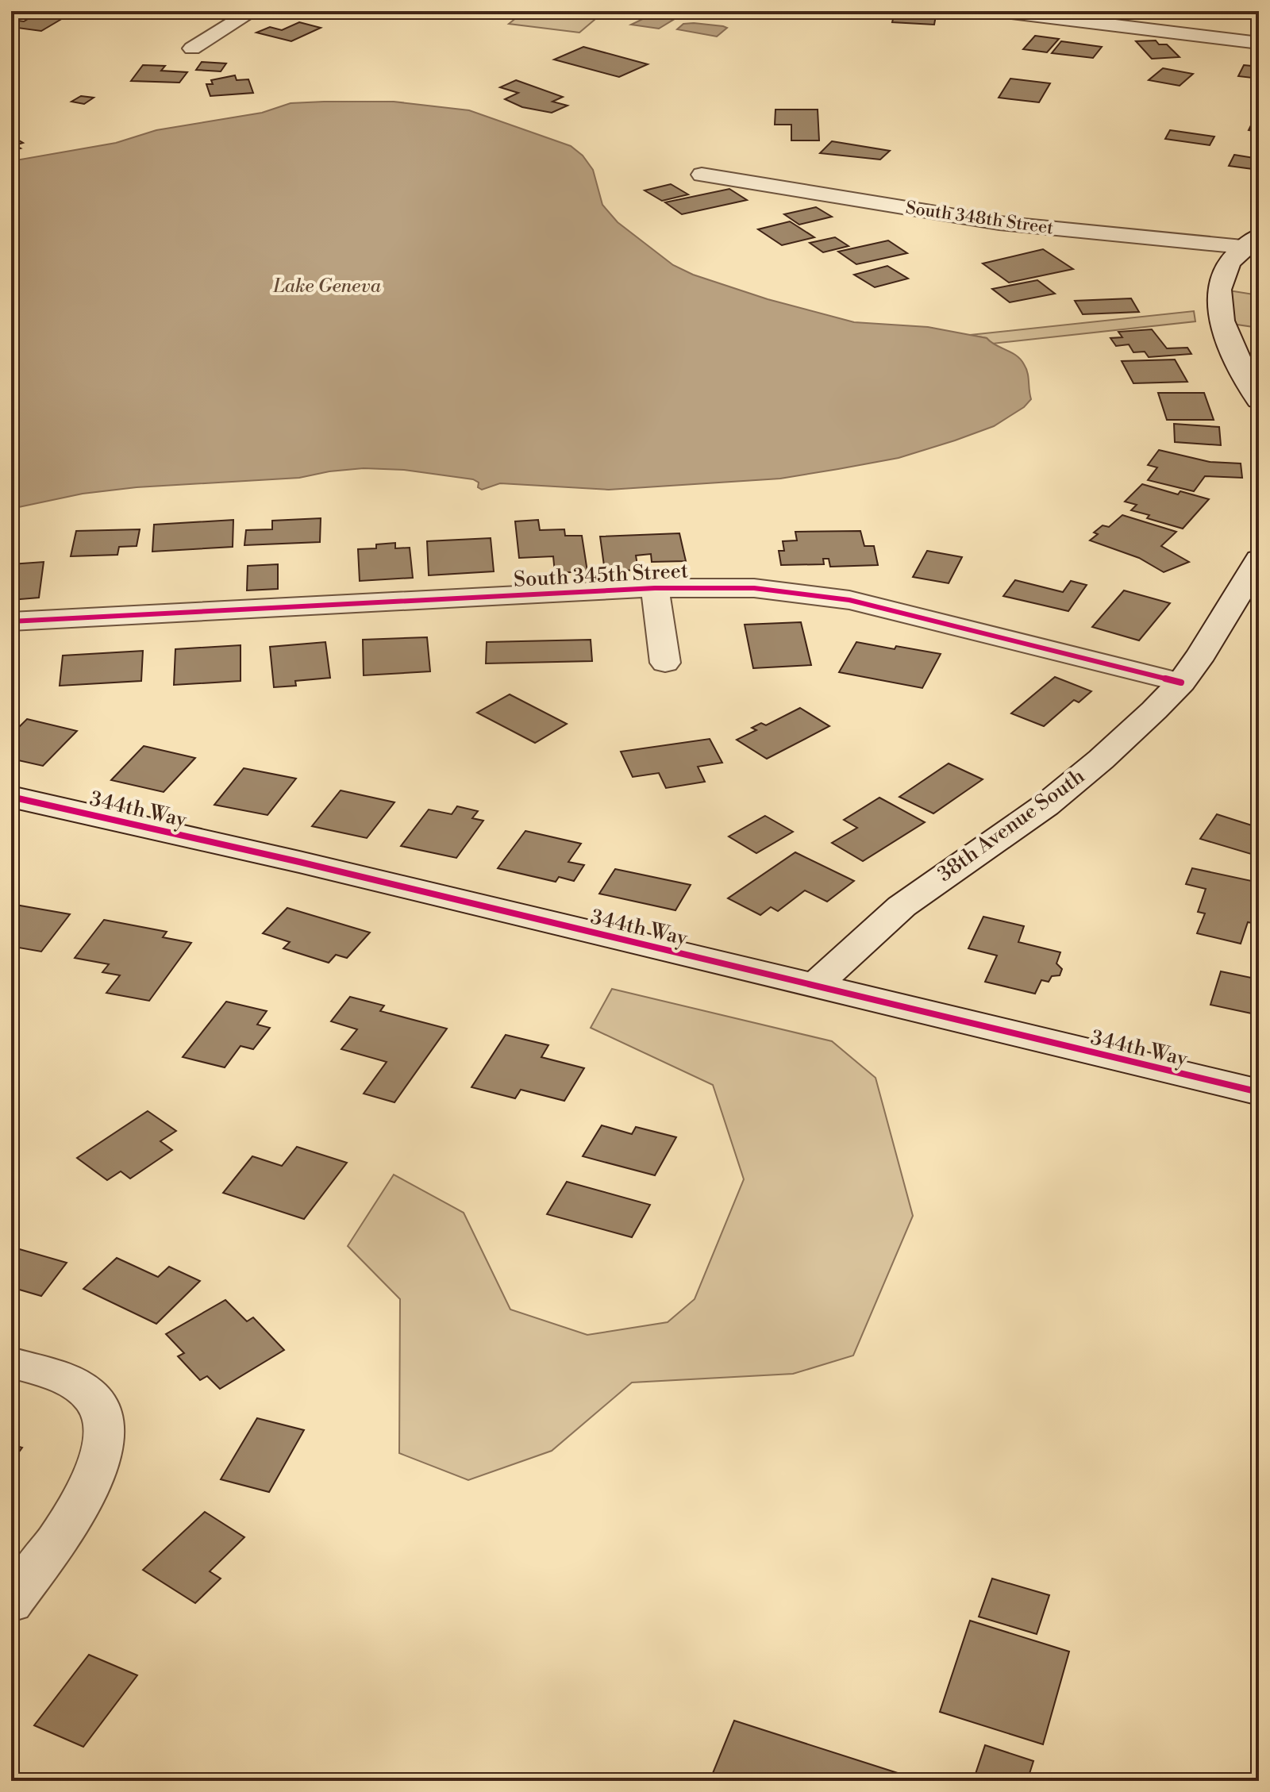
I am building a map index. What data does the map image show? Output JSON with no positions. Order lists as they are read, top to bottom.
{
  "streets": {
    "street": [
      "South 348th Street",
      "South 345th Street",
      "344th Way",
      "38th Avenue South"
    ]
  },
  "crossings": [
    ["South 345th Street", "38th Avenue South"],
    ["344th Way", "38th Avenue South"]
  ],
  "water": ["Lake Geneva"]
}
